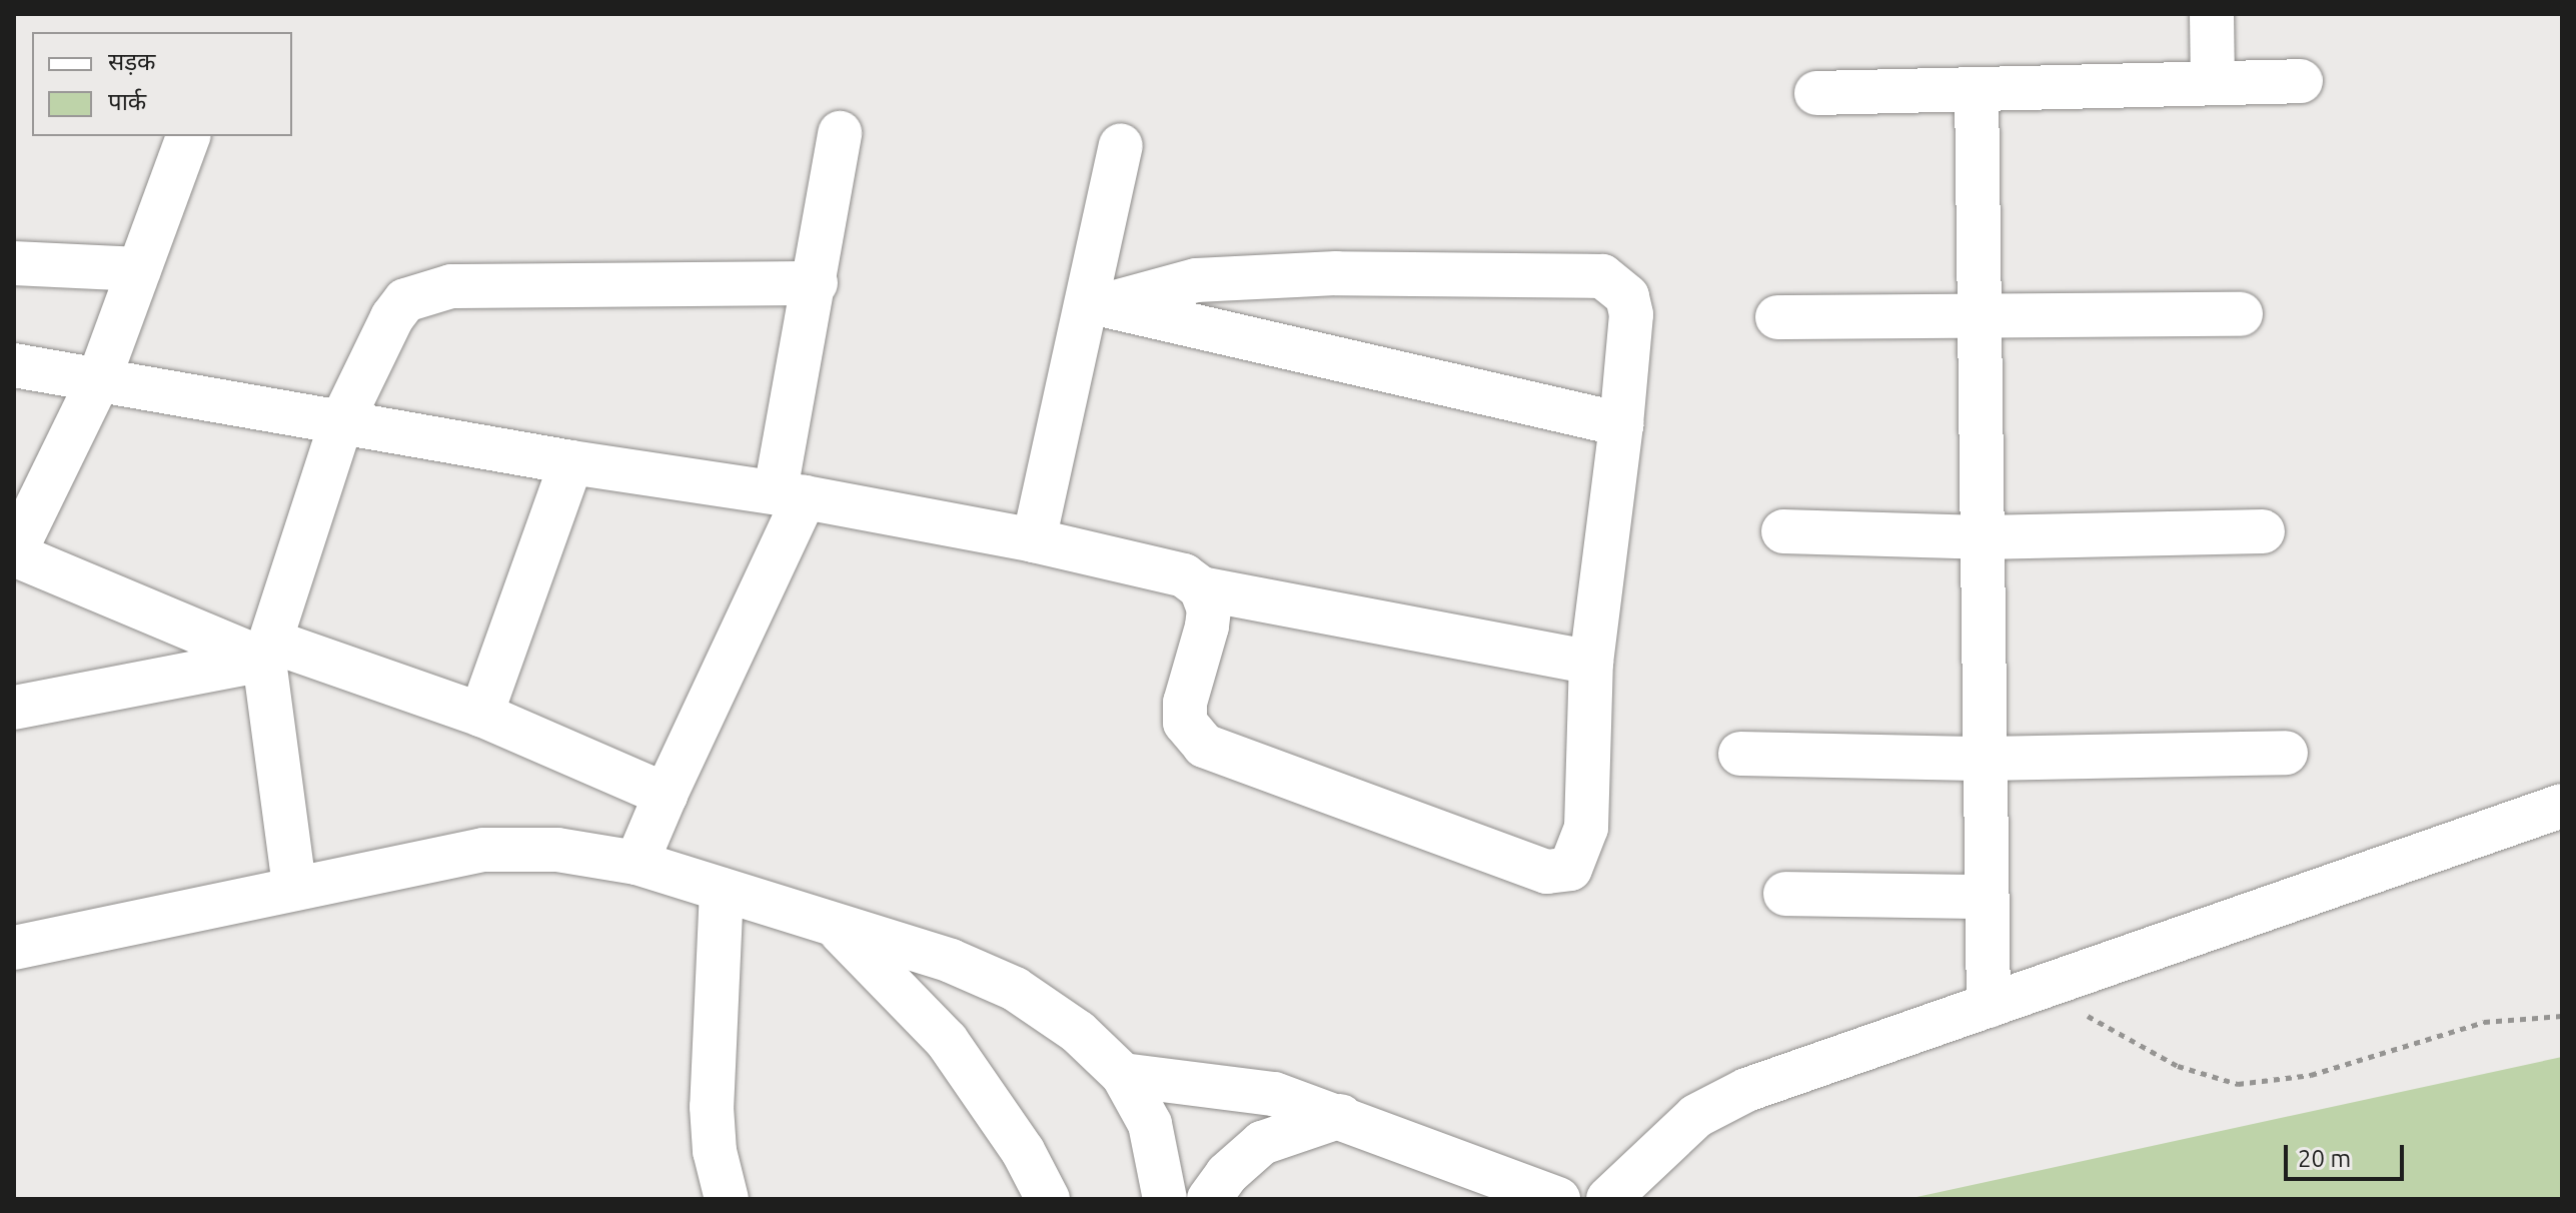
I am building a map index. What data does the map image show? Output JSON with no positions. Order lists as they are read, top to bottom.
{
  "legend": ["सड़क", "पार्क"],
  "scale_bar": "20 m"
}
